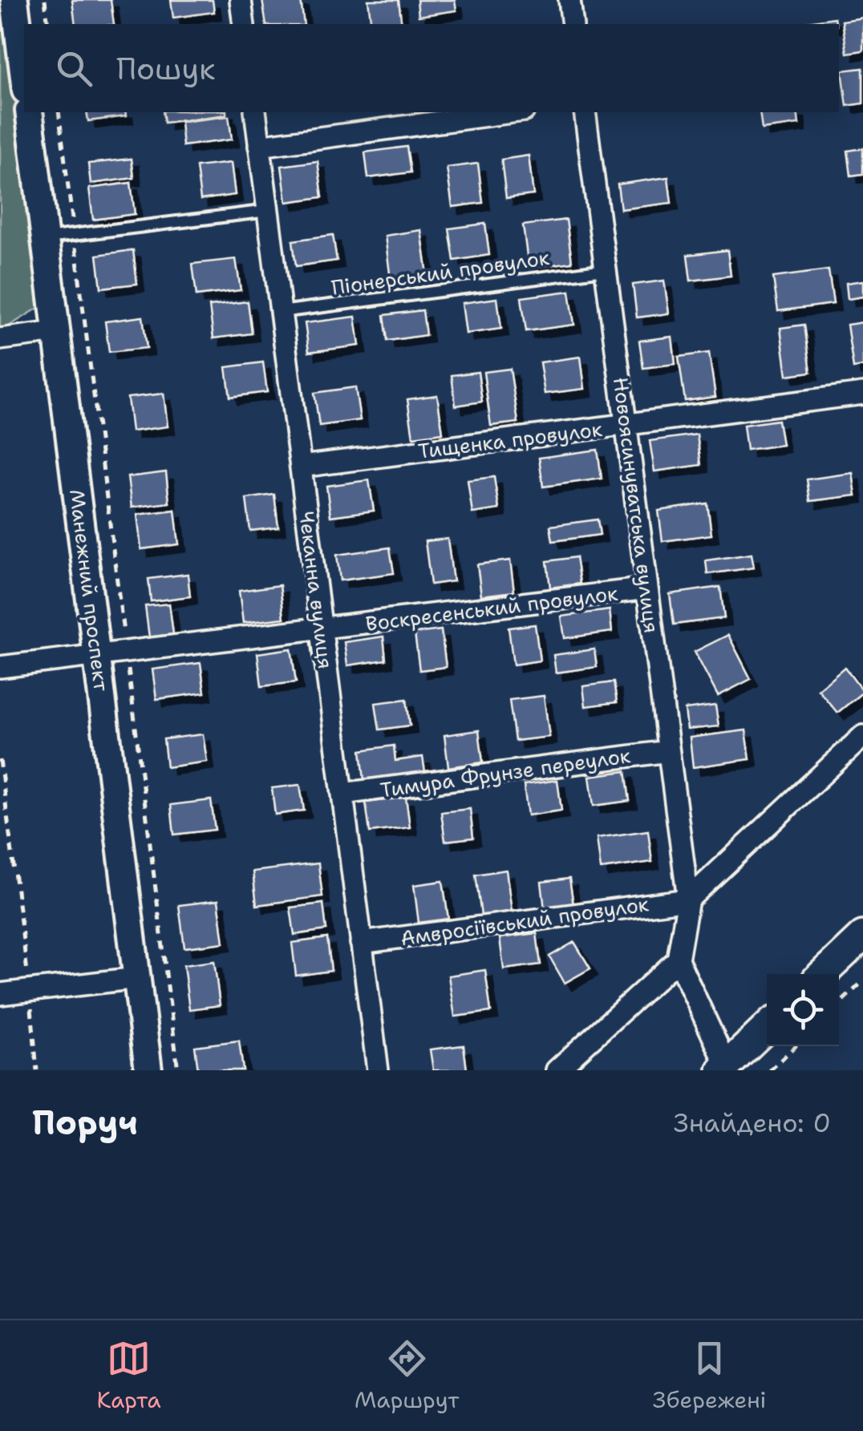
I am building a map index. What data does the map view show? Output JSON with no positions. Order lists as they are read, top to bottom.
{
  "streets": {
    "street": [
      "Тищенка провулок",
      "Новоясинуватська вулиця",
      "Манежний проспект",
      "Чеканна вулиця",
      "Воскресенський провулок",
      "Тимура Фрунзе переулок",
      "Амвросіївський провулок"
    ],
    "lane": ["Пiонерський провулок"]
  },
  "crossings": [
    ["Пiонерський провулок", "Новоясинуватська вулиця"],
    ["Пiонерський провулок", "Чеканна вулиця"],
    ["Тищенка провулок", "Новоясинуватська вулиця"],
    ["Тищенка провулок", "Чеканна вулиця"],
    ["Новоясинуватська вулиця", "Воскресенський провулок"],
    ["Новоясинуватська вулиця", "Тимура Фрунзе переулок"],
    ["Новоясинуватська вулиця", "Амвросіївський провулок"],
    ["Манежний проспект", "Воскресенський провулок"],
    ["Чеканна вулиця", "Воскресенський провулок"],
    ["Чеканна вулиця", "Тимура Фрунзе переулок"],
    ["Чеканна вулиця", "Амвросіївський провулок"]
  ],
  "page": {
    "search": "Пошук",
    "heading": ["Поруч", "Знайдено: 0"],
    "nav": ["Карта", "Маршрут", "Збережені"]
  }
}
